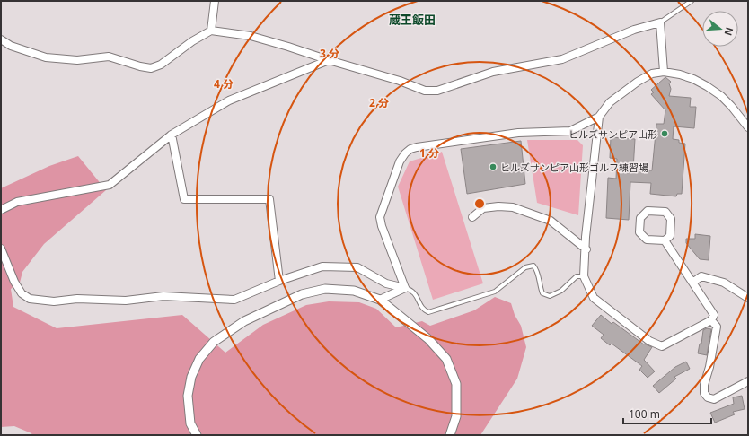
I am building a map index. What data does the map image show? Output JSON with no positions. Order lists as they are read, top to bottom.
{
  "districts": ["蔵王飯田"],
  "places": ["ヒルズサンピア山形", "ヒルズサンピア山形ゴルフ練習場"],
  "scale_bar": "100 m",
  "north": "right",
  "rings": [
    "3 分",
    "4 分",
    "2 分",
    "1 分"
  ]
}
